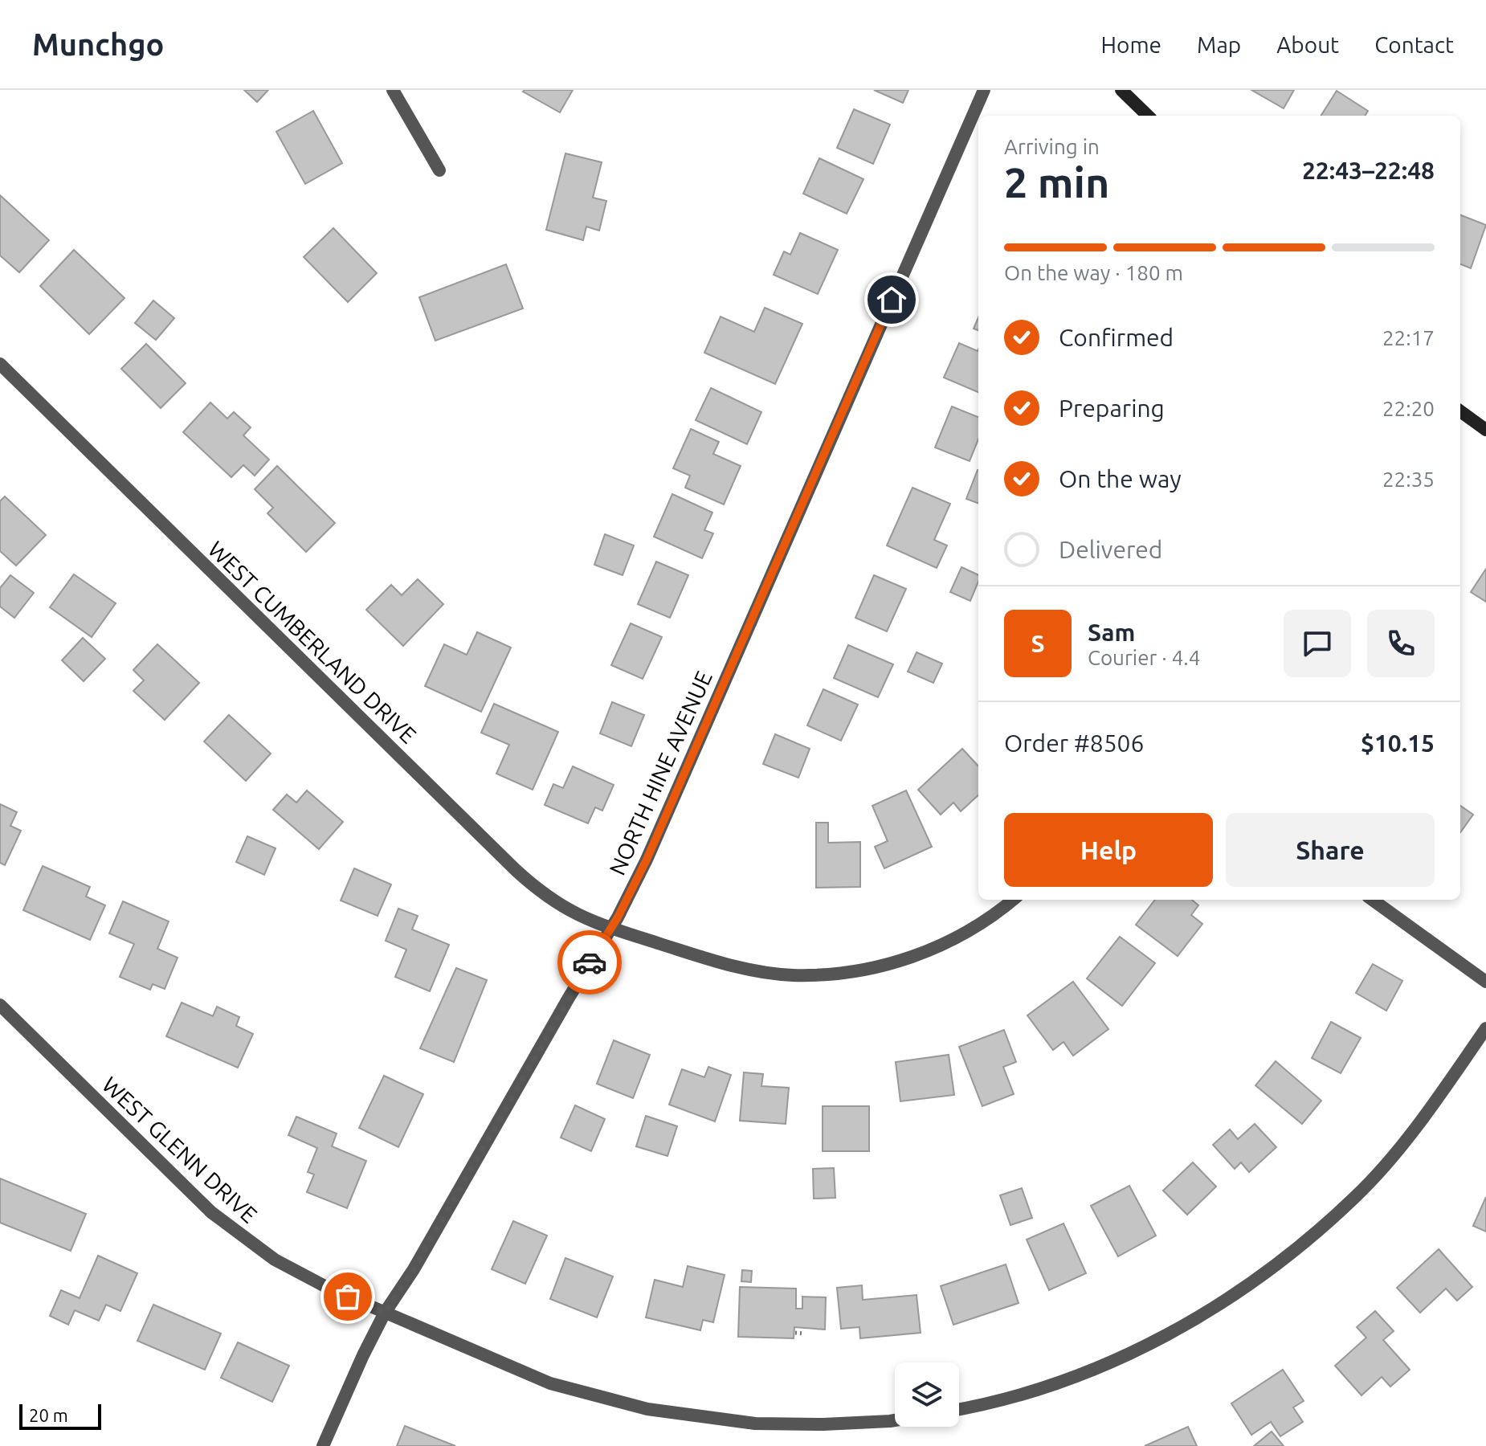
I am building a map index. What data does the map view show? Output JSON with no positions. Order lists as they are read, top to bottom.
{
  "streets": {
    "street": ["WEST CUMBERLAND DRIVE", "NORTH HINE AVENUE", "WEST GLENN DRIVE"]
  },
  "crossings": [
    ["WEST CUMBERLAND DRIVE", "NORTH HINE AVENUE"],
    ["NORTH HINE AVENUE", "WEST GLENN DRIVE"]
  ],
  "scale_bar": "20 m",
  "page": {
    "header": "Munchgo",
    "nav": [
      "Home",
      "Map",
      "About",
      "Contact"
    ],
    "heading": ["2 min", "Arriving in", "22:43–22:48"],
    "panel": [
      "Sam",
      "Courier · 4.4",
      "Order #8506",
      "$10.15"
    ],
    "bar": "On the way · 180 m",
    "list": [
      ["Confirmed", "22:17"],
      ["Preparing", "22:20"],
      ["On the way", "22:35"],
      "Delivered"
    ],
    "round": "S",
    "buttons": ["Help", "Share"],
    "scale": "20 m"
  }
}
